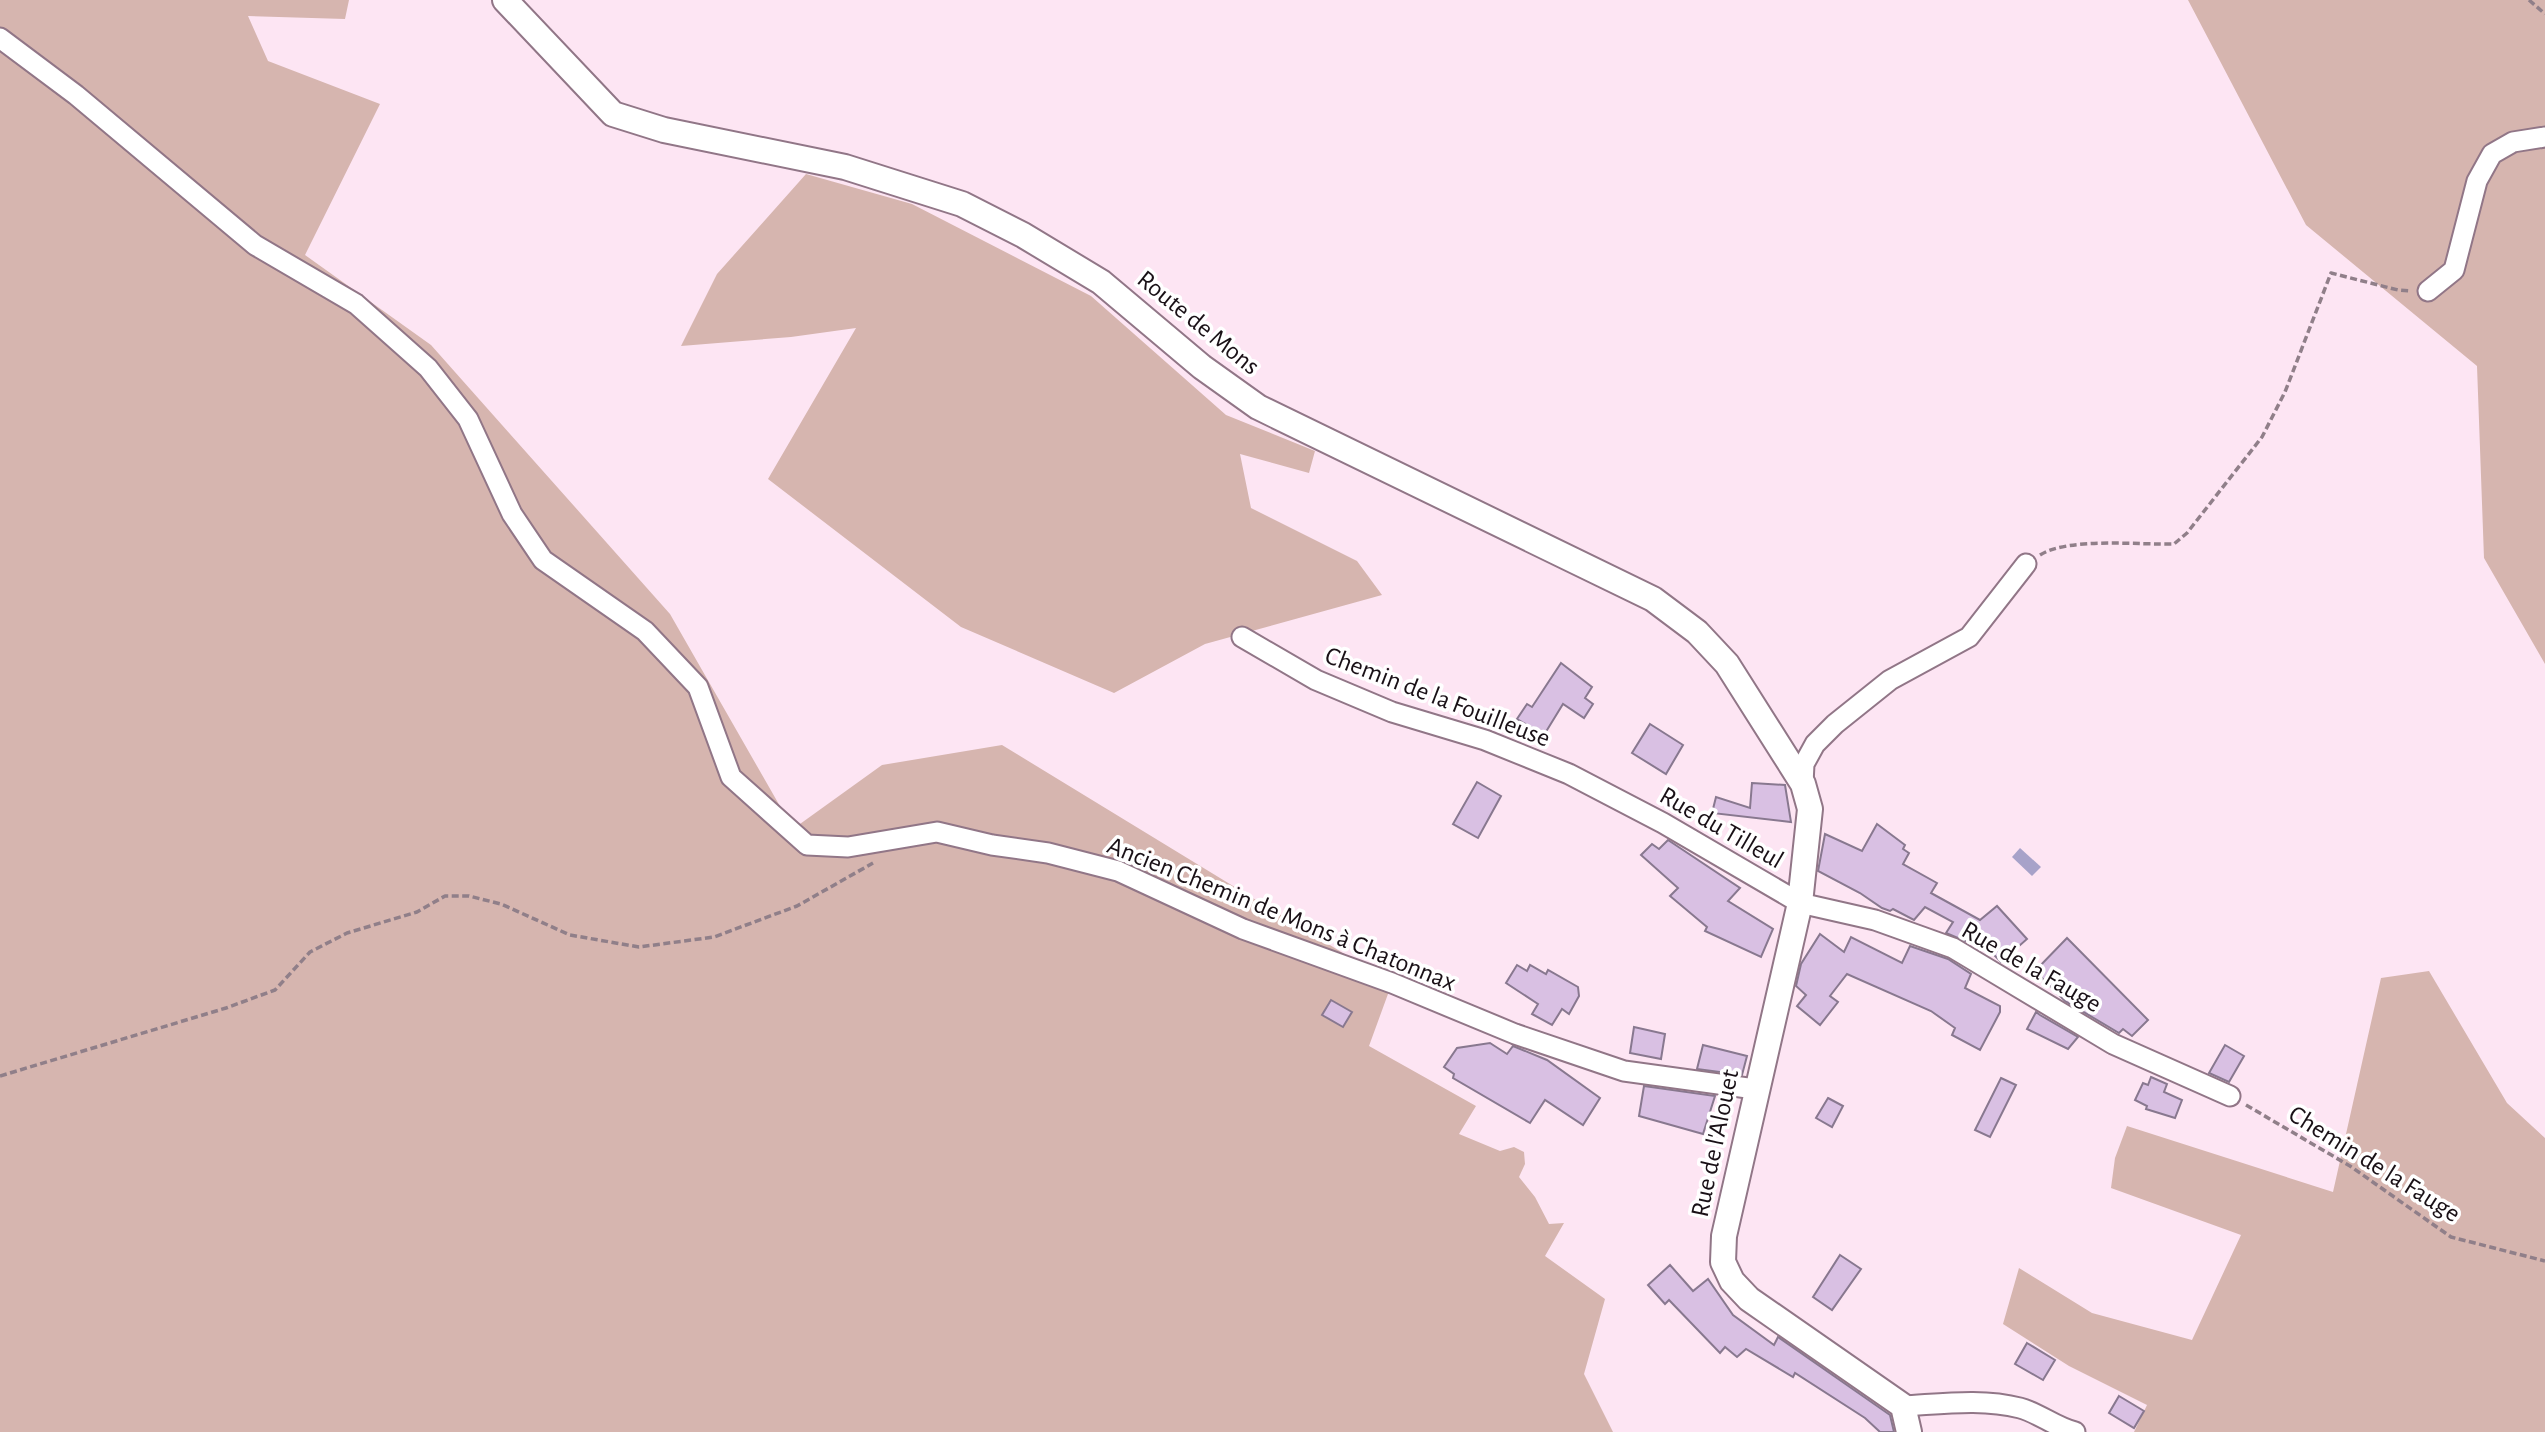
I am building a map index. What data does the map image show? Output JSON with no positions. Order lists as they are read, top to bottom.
{
  "streets": {
    "street": [
      "Route de Mons",
      "Chemin de la Fouilleuse",
      "Rue du Tilleul",
      "Ancien Chemin de Mons à Chatonnax",
      "Rue de la Fauge",
      "Rue de l'Alouet"
    ],
    "path": ["Chemin de la Fauge"]
  },
  "crossings": [
    ["Route de Mons", "Rue de l'Alouet"],
    ["Chemin de la Fouilleuse", "Rue du Tilleul"],
    ["Rue du Tilleul", "Rue de la Fauge"],
    ["Rue du Tilleul", "Rue de l'Alouet"],
    ["Ancien Chemin de Mons à Chatonnax", "Rue de l'Alouet"],
    ["Rue de la Fauge", "Rue de l'Alouet"],
    ["Rue de la Fauge", "Chemin de la Fauge"]
  ]
}
